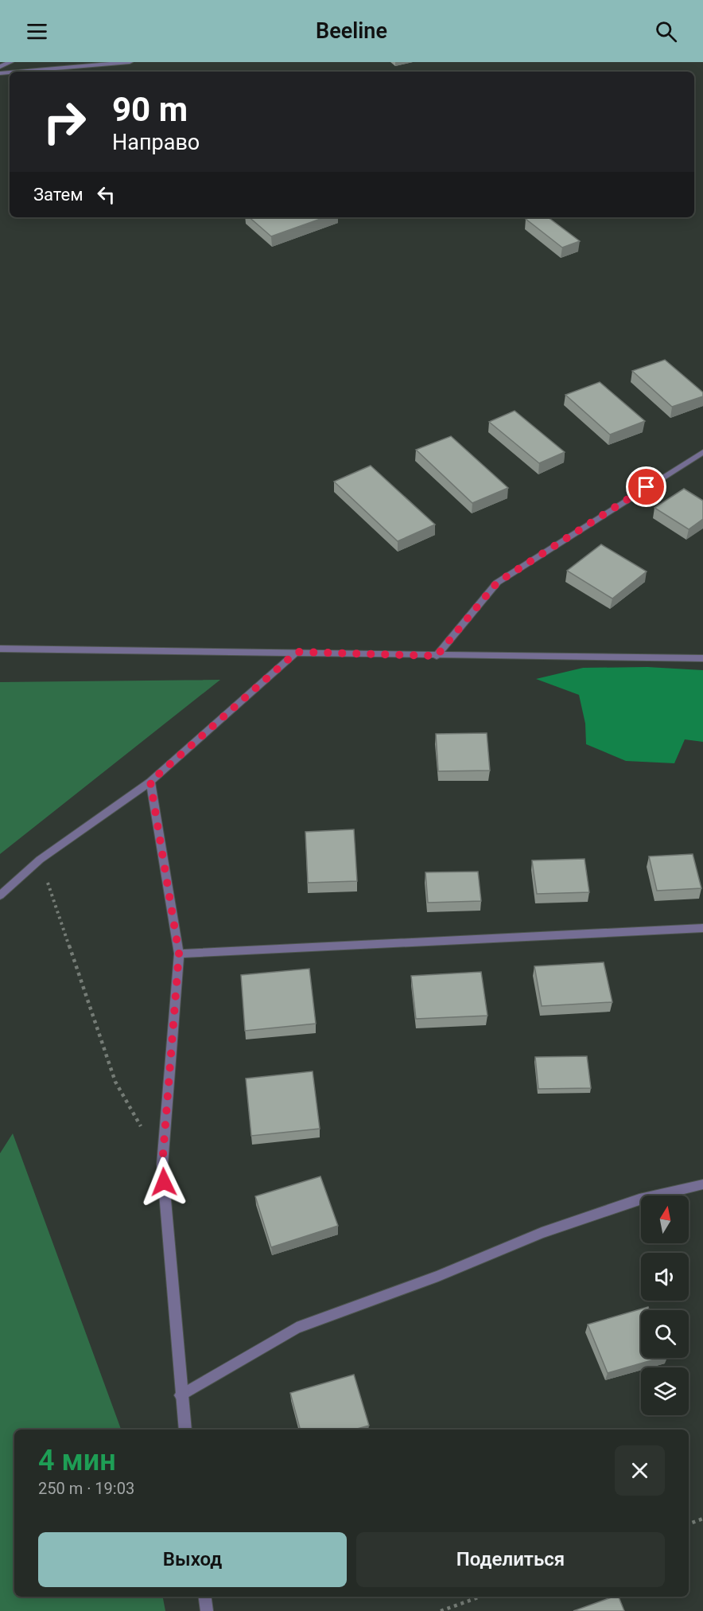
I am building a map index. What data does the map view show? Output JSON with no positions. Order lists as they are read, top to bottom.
{
  "north": "top",
  "page": {
    "header": "Beeline",
    "turn": ["90 m", "Направо"],
    "then": "Затем",
    "heading": ["4 мин", "250 m · 19:03"],
    "buttons": ["Выход", "Поделиться"]
  }
}
